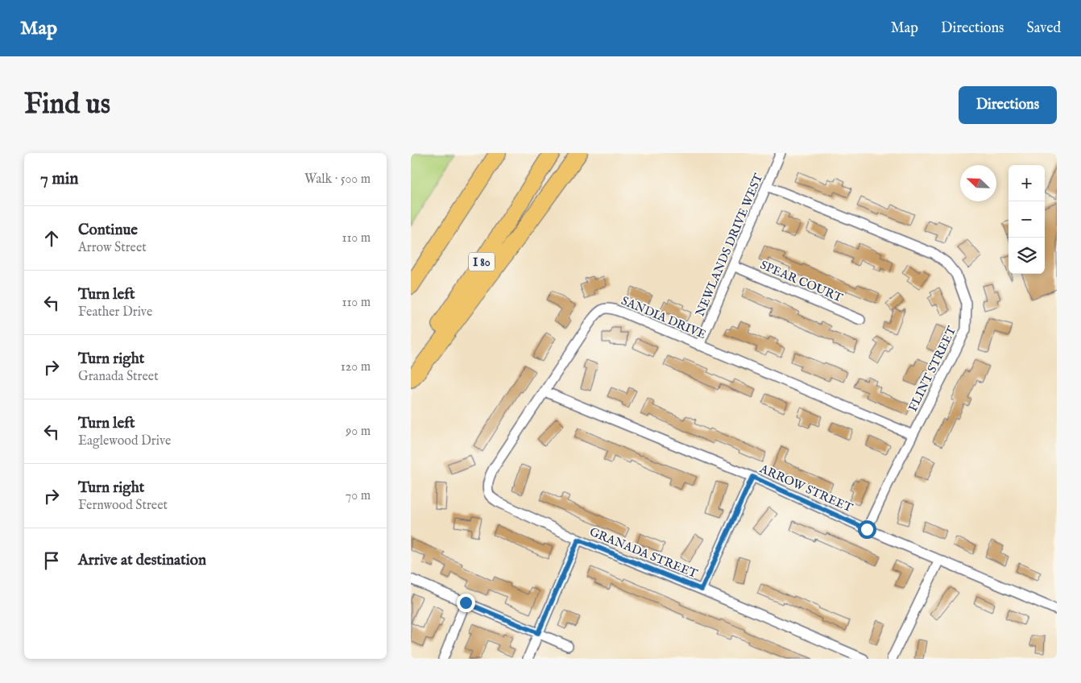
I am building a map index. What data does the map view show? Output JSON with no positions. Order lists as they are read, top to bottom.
{
  "streets": {
    "highway": ["I 80"],
    "street": [
      "NEWLANDS DRIVE WEST",
      "SPEAR COURT",
      "SANDIA DRIVE",
      "FLINT STREET",
      "ARROW STREET",
      "GRANADA STREET"
    ]
  },
  "crossings": [
    ["NEWLANDS DRIVE WEST", "SPEAR COURT"],
    ["NEWLANDS DRIVE WEST", "SANDIA DRIVE"],
    ["NEWLANDS DRIVE WEST", "FLINT STREET"],
    ["SANDIA DRIVE", "FLINT STREET"],
    ["SANDIA DRIVE", "ARROW STREET"],
    ["SANDIA DRIVE", "GRANADA STREET"],
    ["FLINT STREET", "ARROW STREET"]
  ],
  "north": "top left",
  "page": {
    "header": "Map",
    "nav": ["Map", "Directions", "Saved"],
    "buttons": "Directions",
    "title": "Find us",
    "heading": ["7 min", "Walk · 500 m"],
    "map_buttons": ["+", "−"],
    "list": [
      ["Continue", "Arrow Street", "110 m"],
      ["Turn left", "Feather Drive", "110 m"],
      ["Turn right", "Granada Street", "120 m"],
      ["Turn left", "Eaglewood Drive", "90 m"],
      ["Turn right", "Fernwood Street", "70 m"],
      "Arrive at destination"
    ]
  }
}
